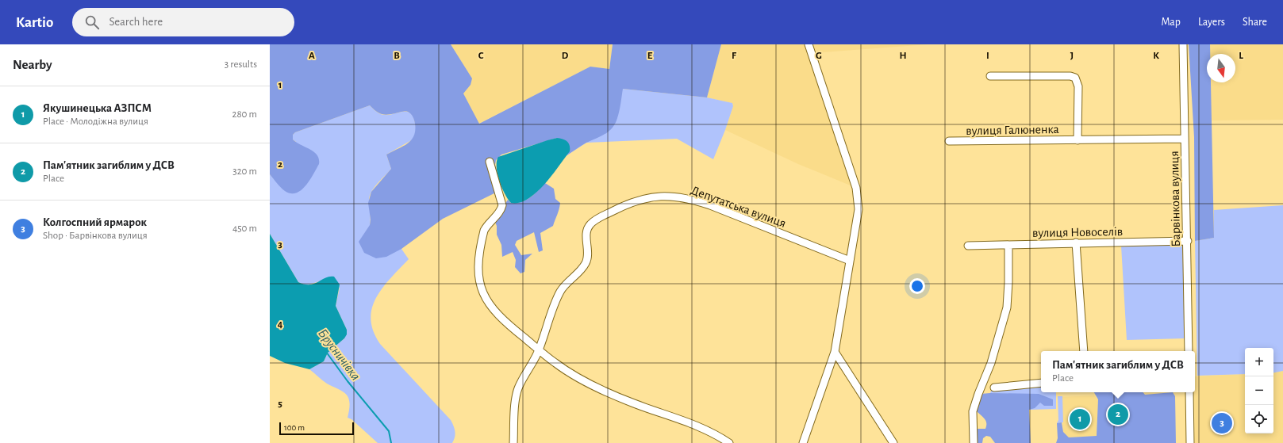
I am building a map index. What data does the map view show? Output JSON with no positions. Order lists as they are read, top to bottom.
{
  "streets": {
    "street": [
      "вулиця Галюненка",
      "Барвінкова вулиця",
      "Депутатська вулиця",
      "вулиця Новоселів"
    ]
  },
  "crossings": [
    ["вулиця Галюненка", "Барвінкова вулиця"],
    ["Барвінкова вулиця", "вулиця Новоселів"]
  ],
  "water": ["Брусничівка"],
  "scale_bar": "100 m",
  "north": "bottom",
  "page": {
    "header": "Kartio",
    "search": "Search here",
    "nav": ["Map", "Layers", "Share"],
    "heading": ["Nearby", "3 results"],
    "list": [
      {
        "mark": "1",
        "name": "Якушинецька АЗПСМ",
        "note": "Place · Молодіжна вулиця",
        "value": "280 m"
      },
      {
        "mark": "2",
        "name": "Пам'ятник загиблим у ДСВ",
        "note": "Place",
        "value": "320 m"
      },
      {
        "mark": "3",
        "name": "Колгоспний ярмарок",
        "note": "Shop · Барвінкова вулиця",
        "value": "450 m"
      }
    ],
    "map_buttons": ["+", "−"],
    "popup": ["Пам'ятник загиблим у ДСВ", "Place"],
    "pins": ["2", "1", "3"],
    "scale": "100 m"
  },
  "grid": {
    "columns": [
      "A",
      "B",
      "C",
      "D",
      "E",
      "F",
      "G",
      "H",
      "I",
      "J",
      "K",
      "L"
    ],
    "rows": [
      "1",
      "2",
      "3",
      "4",
      "5"
    ]
  }
}
